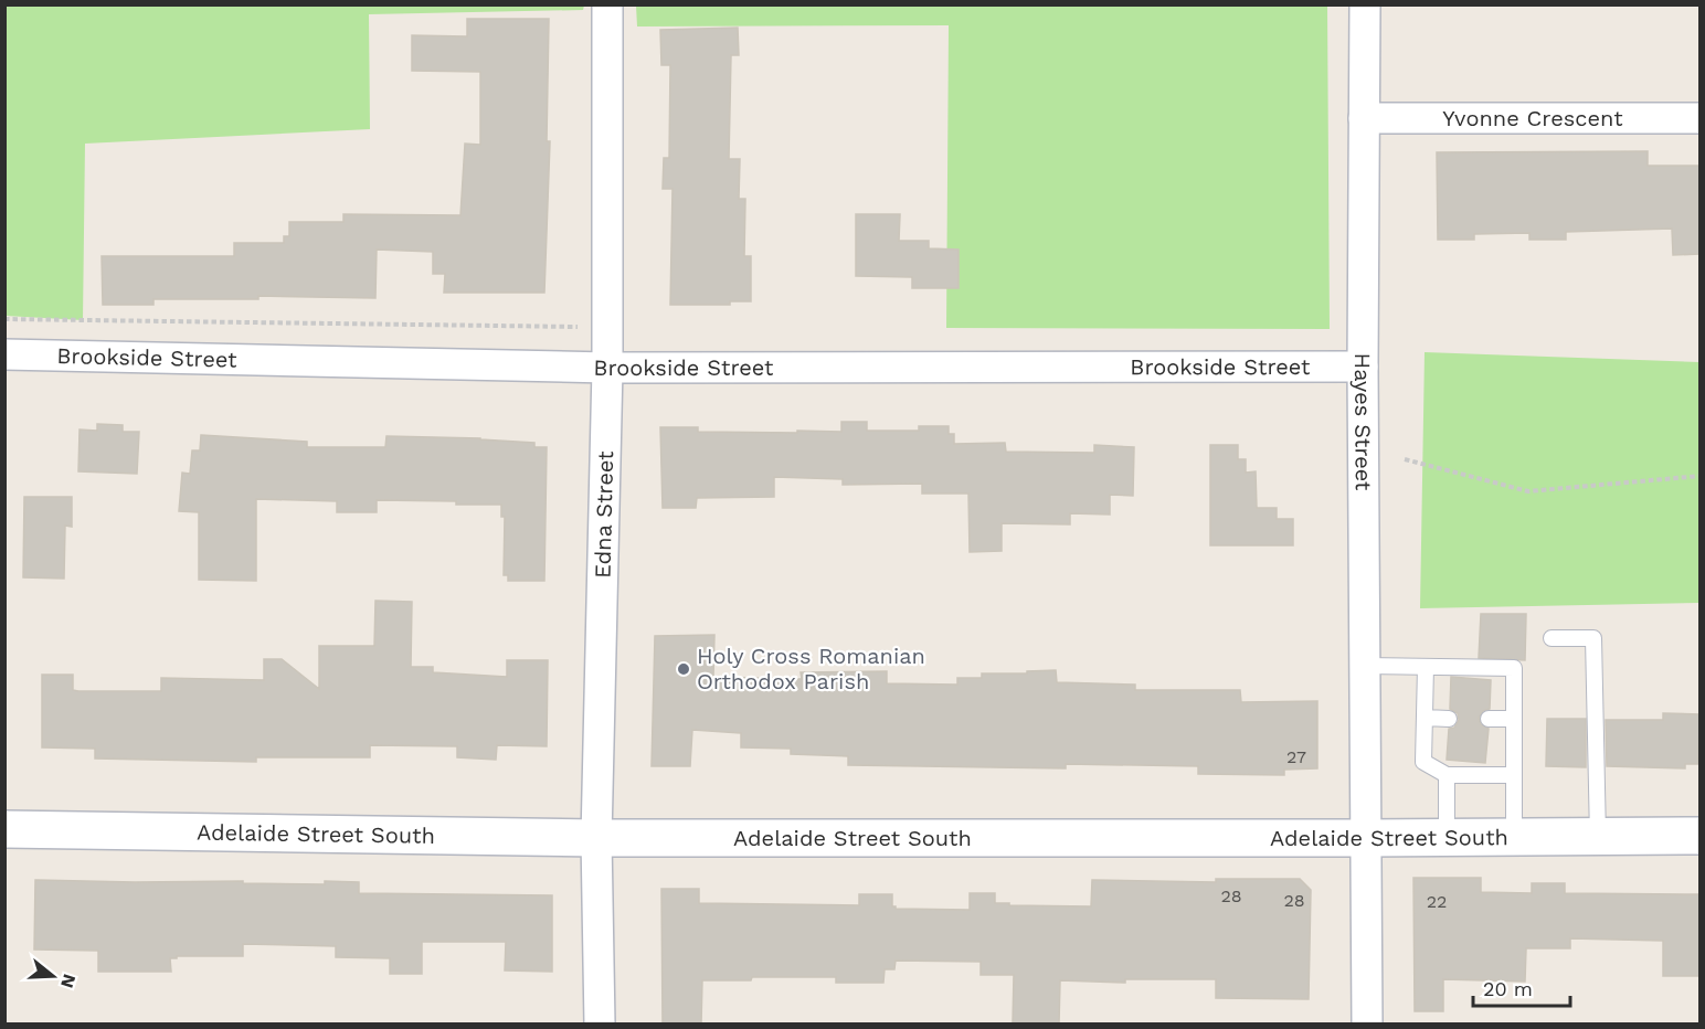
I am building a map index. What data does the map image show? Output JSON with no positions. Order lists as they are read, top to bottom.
{
  "streets": {
    "main road": ["Adelaide Street South"],
    "street": [
      "Yvonne Crescent",
      "Brookside Street",
      "Hayes Street",
      "Edna Street"
    ]
  },
  "crossings": [
    ["Yvonne Crescent", "Hayes Street"],
    ["Brookside Street", "Hayes Street"],
    ["Brookside Street", "Edna Street"],
    ["Hayes Street", "Adelaide Street South"],
    ["Edna Street", "Adelaide Street South"]
  ],
  "places": ["Holy Cross Romanian Orthodox Parish"],
  "house_numbers": [
    "27",
    "28",
    "28",
    "22"
  ],
  "scale_bar": "20 m",
  "north": "right"
}
